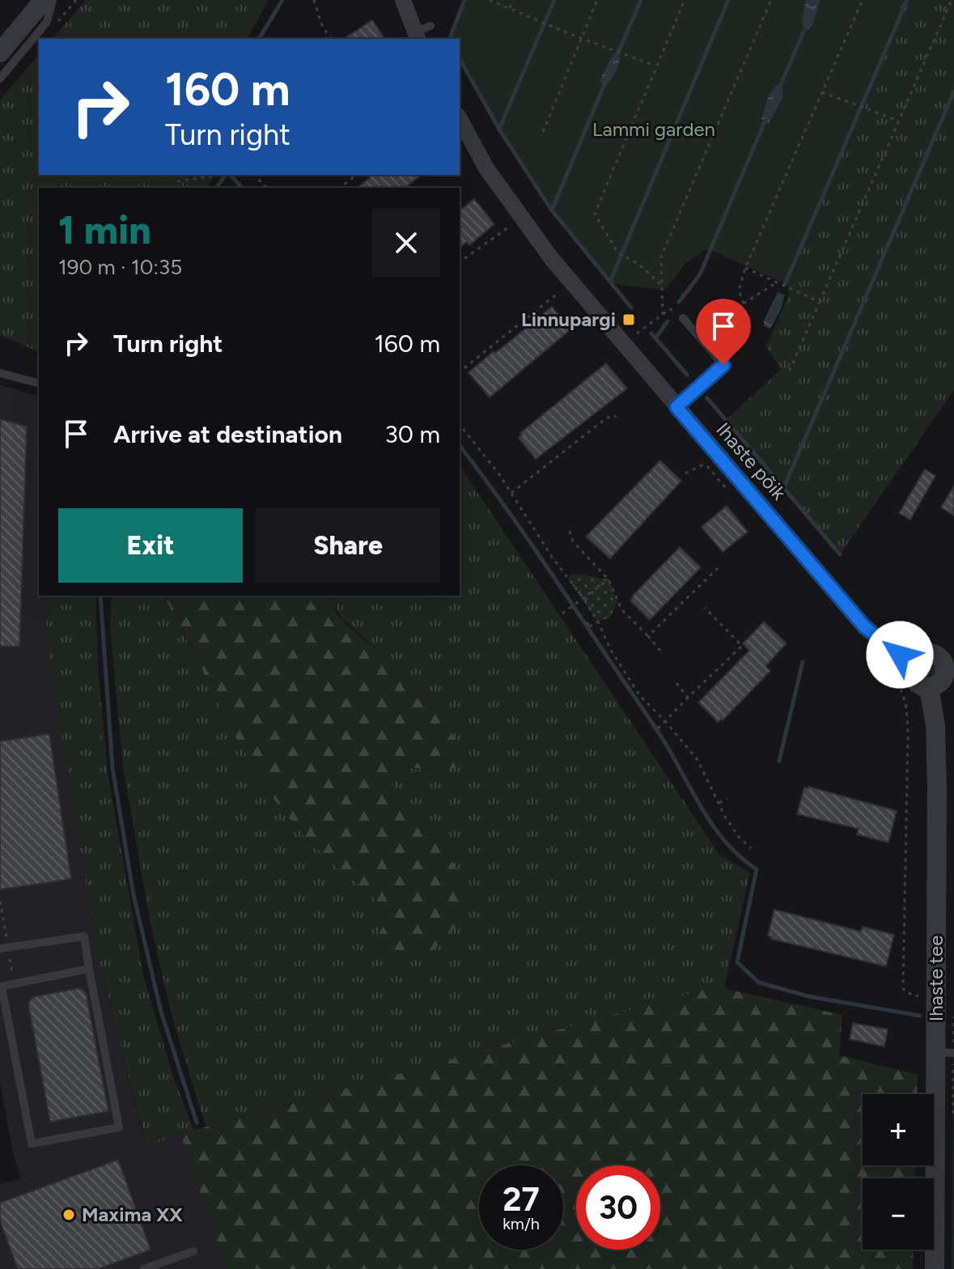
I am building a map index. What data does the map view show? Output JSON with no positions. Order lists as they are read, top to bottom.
{
  "streets": {
    "street": ["Ihaste põik", "Ihaste tee"]
  },
  "parks": ["Lammi garden"],
  "places": {
    "transit": ["Linnupargi"],
    "other": ["Maxima XX"]
  },
  "page": {
    "turn": ["160 m", "Turn right"],
    "heading": ["1 min", "190 m · 10:35"],
    "list": [
      {
        "name": "Turn right",
        "value": "160 m"
      },
      {
        "name": "Arrive at destination",
        "value": "30 m"
      }
    ],
    "buttons": ["Exit", "Share"],
    "map_buttons": ["+", "−"],
    "speed": "27 km/h",
    "limit": "30"
  }
}
